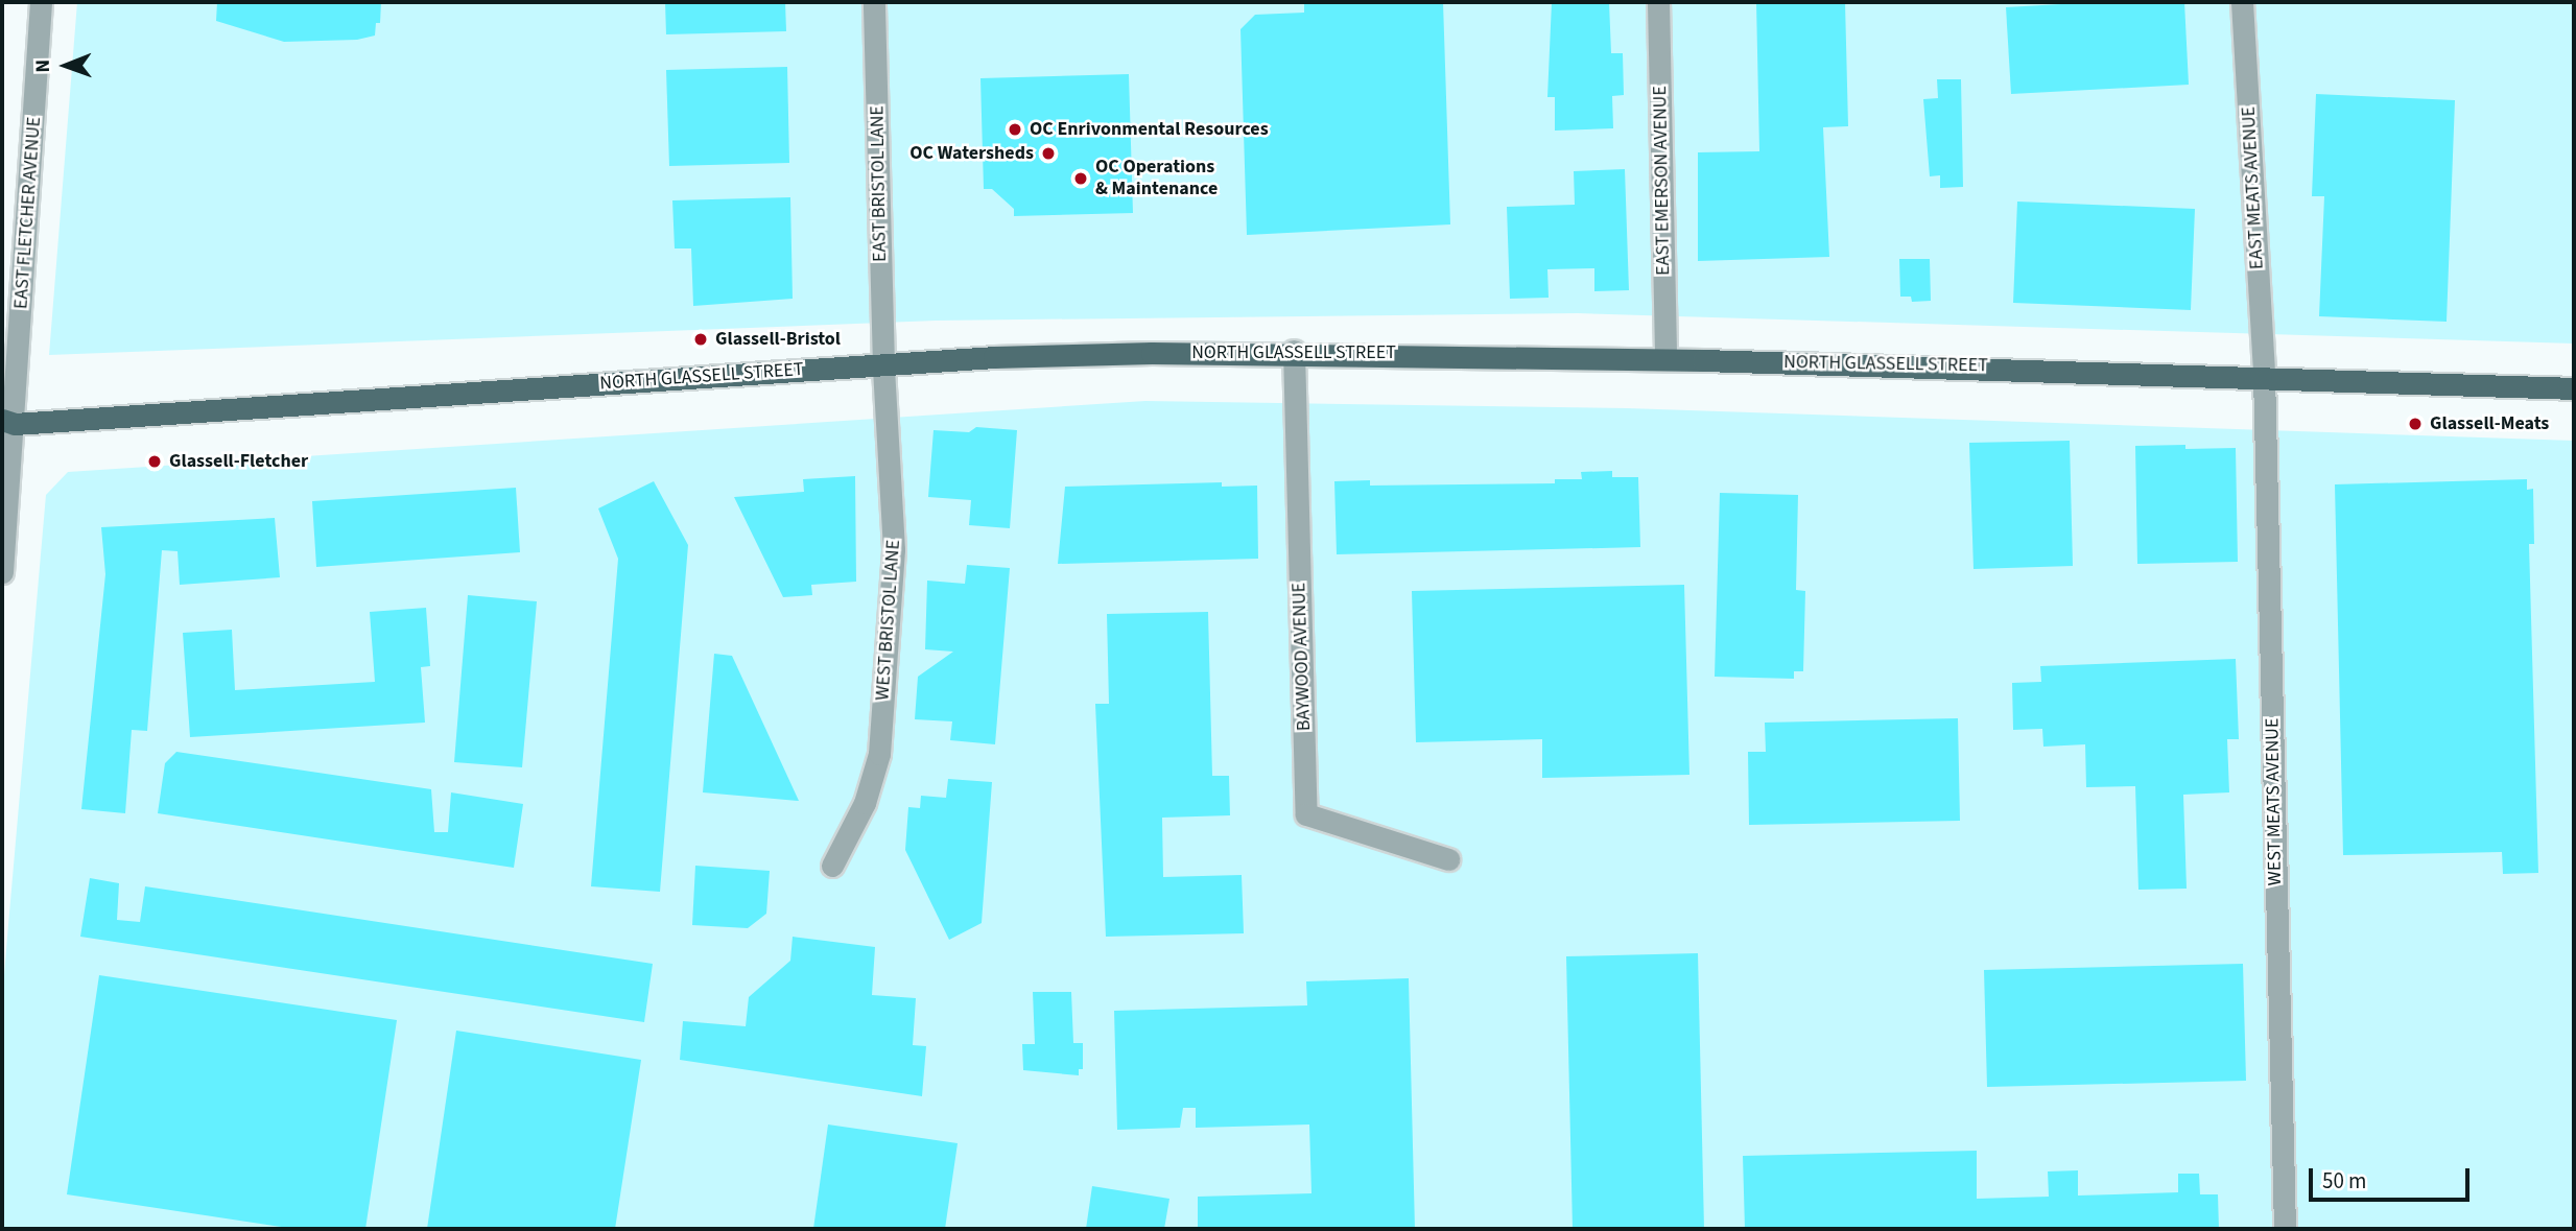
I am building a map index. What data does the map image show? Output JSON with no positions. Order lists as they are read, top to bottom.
{
  "streets": {
    "main road": ["NORTH GLASSELL STREET"],
    "street": [
      "EAST EMERSON AVENUE",
      "EAST BRISTOL LANE",
      "EAST MEATS AVENUE",
      "EAST FLETCHER AVENUE",
      "WEST BRISTOL LANE",
      "BAYWOOD AVENUE",
      "WEST MEATS AVENUE"
    ]
  },
  "crossings": [
    ["EAST EMERSON AVENUE", "NORTH GLASSELL STREET"],
    ["EAST BRISTOL LANE", "NORTH GLASSELL STREET"],
    ["EAST BRISTOL LANE", "WEST BRISTOL LANE"],
    ["EAST MEATS AVENUE", "NORTH GLASSELL STREET"],
    ["EAST MEATS AVENUE", "WEST MEATS AVENUE"],
    ["EAST FLETCHER AVENUE", "NORTH GLASSELL STREET"],
    ["NORTH GLASSELL STREET", "WEST BRISTOL LANE"],
    ["NORTH GLASSELL STREET", "BAYWOOD AVENUE"],
    ["NORTH GLASSELL STREET", "WEST MEATS AVENUE"]
  ],
  "places": [
    "OC Enrivonmental Resources",
    "OC Watersheds",
    "OC Operations & Maintenance",
    "Glassell-Bristol",
    "Glassell-Meats",
    "Glassell-Fletcher"
  ],
  "scale_bar": "50 m",
  "north": "left"
}
